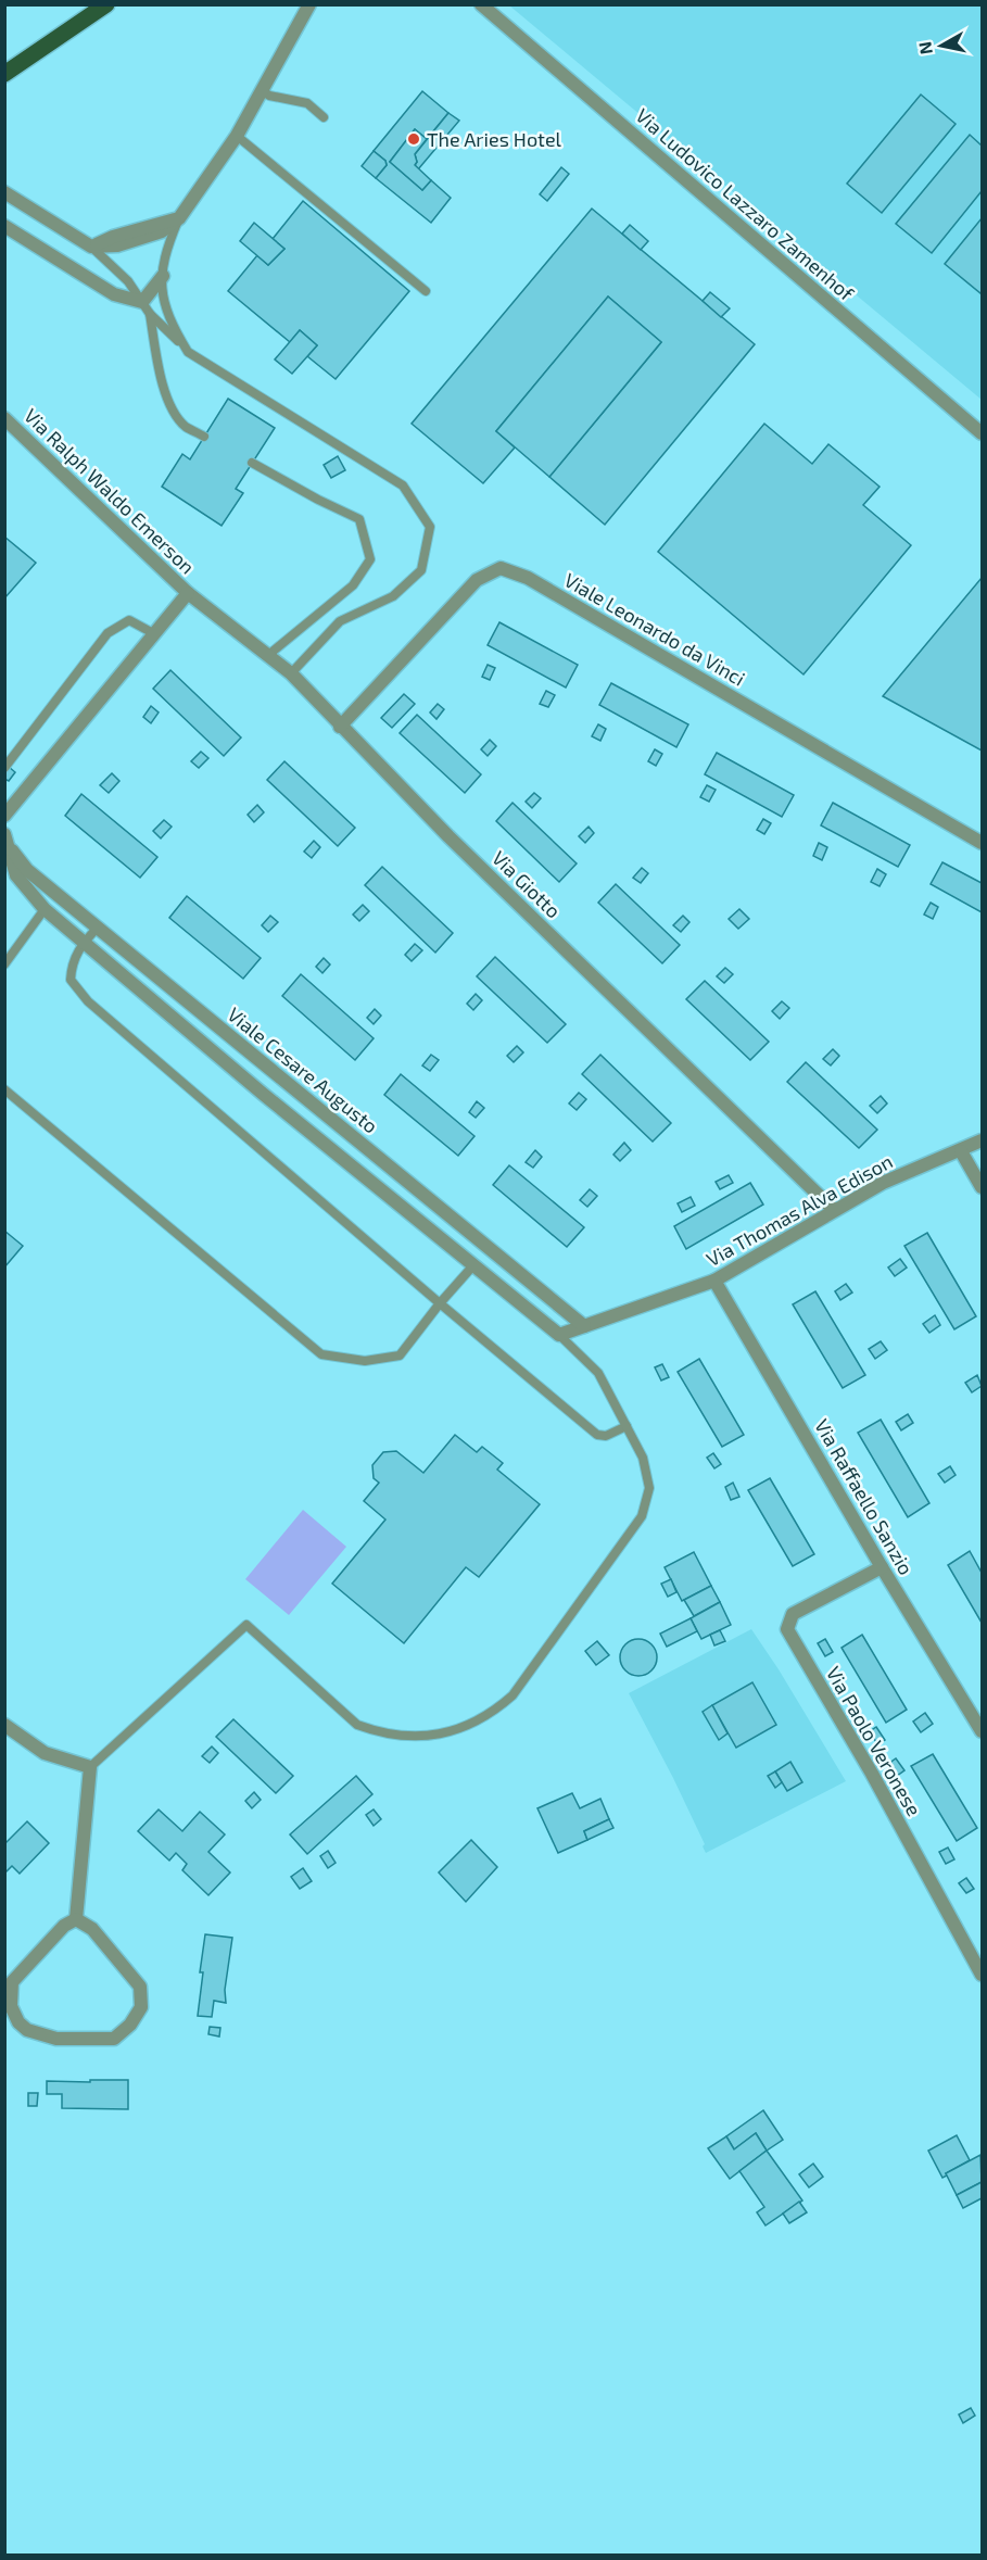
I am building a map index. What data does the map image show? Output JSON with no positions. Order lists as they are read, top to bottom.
{
  "streets": {
    "street": [
      "Via Ludovico Lazzaro Zamenhof",
      "Via Ralph Waldo Emerson",
      "Viale Leonardo da Vinci",
      "Via Giotto",
      "Viale Cesare Augusto",
      "Via Thomas Alva Edison",
      "Via Raffaello Sanzio",
      "Via Paolo Veronese"
    ]
  },
  "crossings": [
    ["Via Ralph Waldo Emerson", "Via Giotto"],
    ["Viale Leonardo da Vinci", "Via Giotto"],
    ["Via Giotto", "Via Thomas Alva Edison"],
    ["Viale Cesare Augusto", "Via Thomas Alva Edison"],
    ["Via Thomas Alva Edison", "Via Raffaello Sanzio"],
    ["Via Raffaello Sanzio", "Via Paolo Veronese"]
  ],
  "places": ["The Aries Hotel"],
  "north": "left"
}
